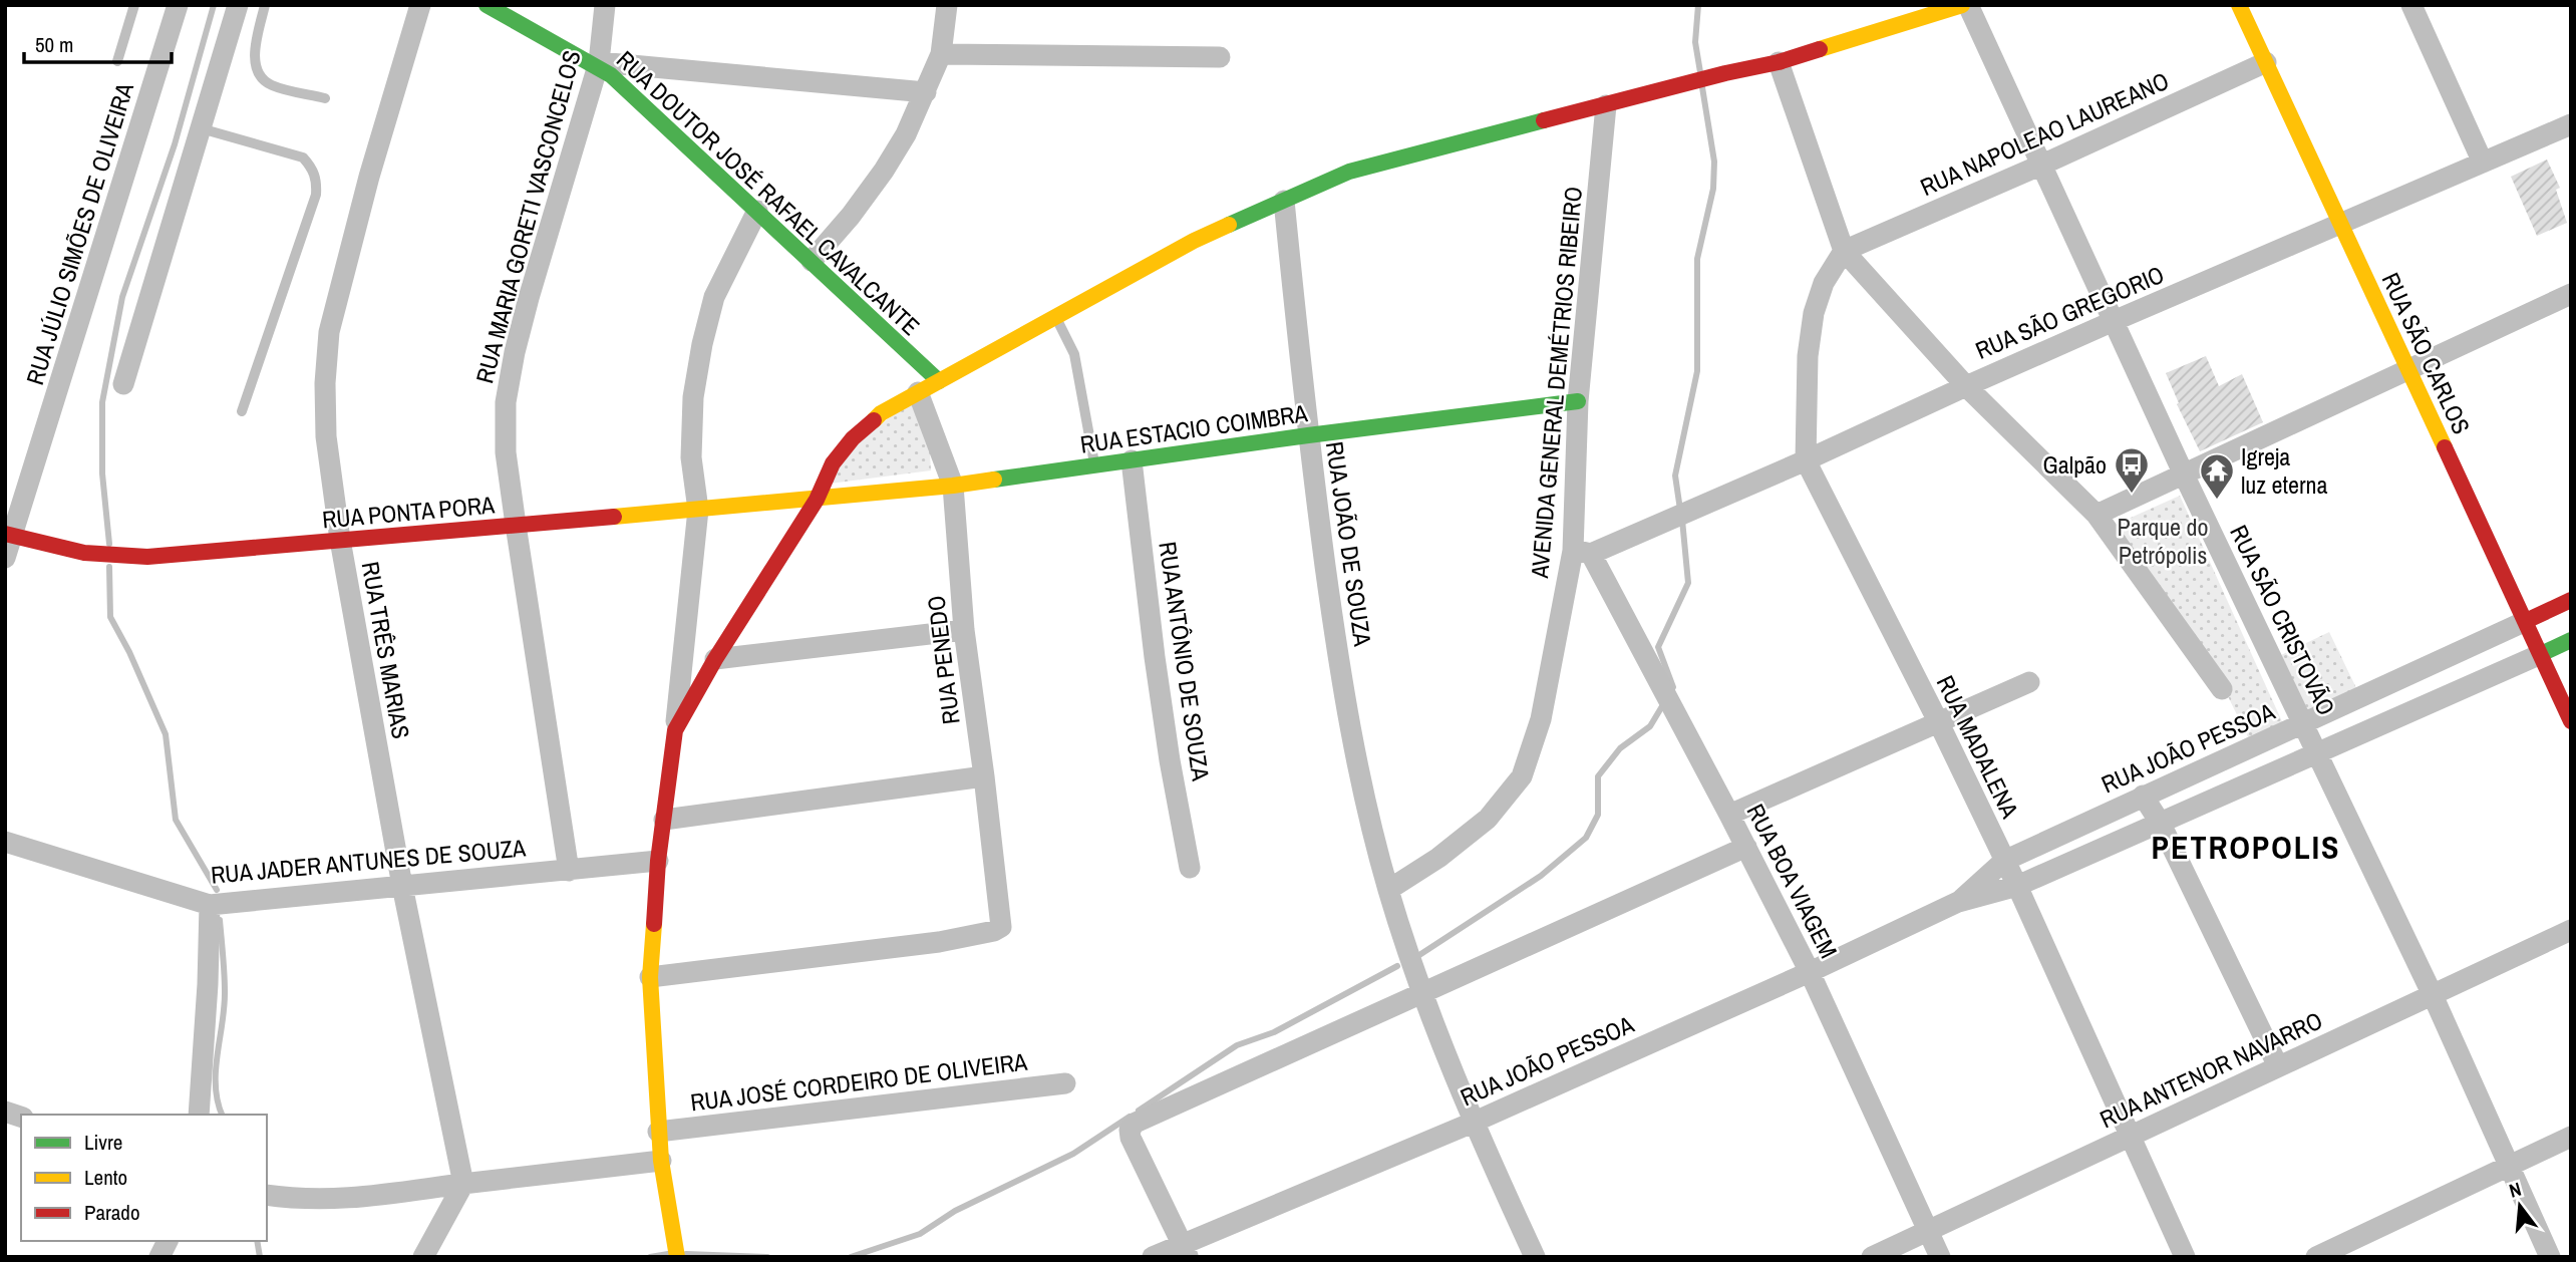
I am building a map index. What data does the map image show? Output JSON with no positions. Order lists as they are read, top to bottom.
{
  "streets": {
    "street": [
      "RUA NAPOLEAO LAUREANO",
      "RUA DOUTOR JOSÉ RAFAEL CAVALCANTE",
      "RUA MARIA GORETI VASCONCELOS",
      "RUA JÚLIO SIMÕES DE OLIVEIRA",
      "RUA SÃO GREGORIO",
      "RUA SÃO CARLOS",
      "AVENIDA GENERAL DEMÉTRIOS RIBEIRO",
      "RUA ESTACIO COIMBRA",
      "RUA PONTA PORA",
      "RUA JOÃO DE SOUZA",
      "RUA SÃO CRISTOVÃO",
      "RUA TRÊS MARIAS",
      "RUA PENEDO",
      "RUA ANTÔNIO DE SOUZA",
      "RUA MADALENA",
      "RUA JOÃO PESSOA",
      "RUA JADER ANTUNES DE SOUZA",
      "RUA BOA VIAGEM",
      "RUA ANTENOR NAVARRO",
      "RUA JOSÉ CORDEIRO DE OLIVEIRA"
    ]
  },
  "crossings": [
    ["RUA NAPOLEAO LAUREANO", "RUA SÃO CARLOS"],
    ["RUA NAPOLEAO LAUREANO", "RUA SÃO CRISTOVÃO"],
    ["RUA NAPOLEAO LAUREANO", "RUA MADALENA"],
    ["RUA DOUTOR JOSÉ RAFAEL CAVALCANTE", "RUA MARIA GORETI VASCONCELOS"],
    ["RUA MARIA GORETI VASCONCELOS", "RUA PONTA PORA"],
    ["RUA MARIA GORETI VASCONCELOS", "RUA JADER ANTUNES DE SOUZA"],
    ["RUA JÚLIO SIMÕES DE OLIVEIRA", "RUA PONTA PORA"],
    ["RUA SÃO GREGORIO", "RUA SÃO CARLOS"],
    ["RUA SÃO GREGORIO", "AVENIDA GENERAL DEMÉTRIOS RIBEIRO"],
    ["RUA SÃO GREGORIO", "RUA SÃO CRISTOVÃO"],
    ["RUA SÃO GREGORIO", "RUA MADALENA"],
    ["RUA SÃO GREGORIO", "RUA BOA VIAGEM"],
    ["RUA SÃO CARLOS", "RUA JOÃO PESSOA"],
    ["AVENIDA GENERAL DEMÉTRIOS RIBEIRO", "RUA ESTACIO COIMBRA"],
    ["AVENIDA GENERAL DEMÉTRIOS RIBEIRO", "RUA JOÃO DE SOUZA"],
    ["AVENIDA GENERAL DEMÉTRIOS RIBEIRO", "RUA BOA VIAGEM"],
    ["RUA ESTACIO COIMBRA", "RUA PONTA PORA"],
    ["RUA ESTACIO COIMBRA", "RUA JOÃO DE SOUZA"],
    ["RUA ESTACIO COIMBRA", "RUA PENEDO"],
    ["RUA ESTACIO COIMBRA", "RUA ANTÔNIO DE SOUZA"],
    ["RUA PONTA PORA", "RUA TRÊS MARIAS"],
    ["RUA JOÃO DE SOUZA", "RUA JOÃO PESSOA"],
    ["RUA SÃO CRISTOVÃO", "RUA JOÃO PESSOA"],
    ["RUA SÃO CRISTOVÃO", "RUA ANTENOR NAVARRO"],
    ["RUA TRÊS MARIAS", "RUA JADER ANTUNES DE SOUZA"],
    ["RUA MADALENA", "RUA JOÃO PESSOA"],
    ["RUA MADALENA", "RUA ANTENOR NAVARRO"],
    ["RUA JOÃO PESSOA", "RUA BOA VIAGEM"],
    ["RUA BOA VIAGEM", "RUA ANTENOR NAVARRO"]
  ],
  "districts": ["PETROPOLIS"],
  "parks": ["Parque do Petrópolis"],
  "places": {
    "bus stop": ["Galpão"],
    "temple": ["Igreja luz eterna"]
  },
  "legend": ["Livre", "Lento", "Parado"],
  "scale_bar": "50 m",
  "north": "top"
}
